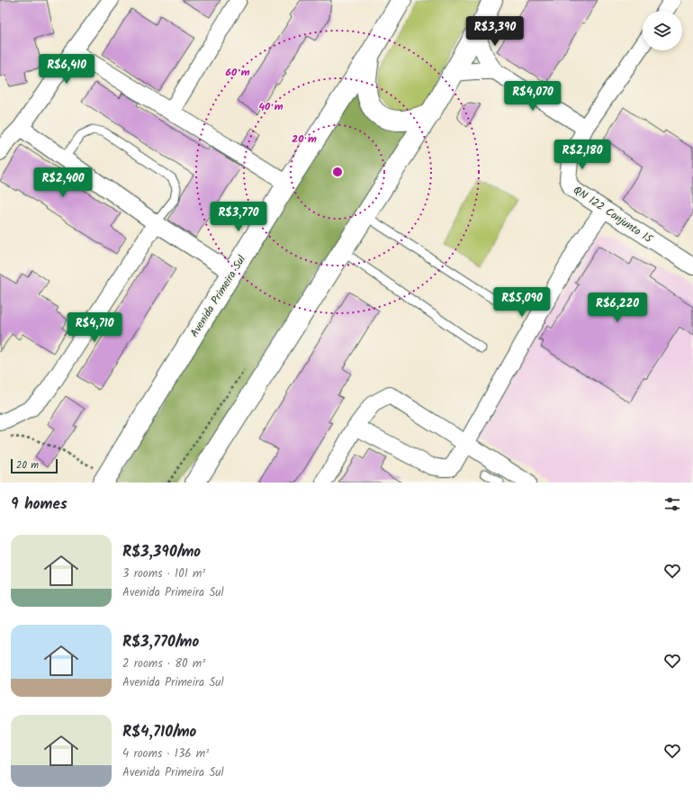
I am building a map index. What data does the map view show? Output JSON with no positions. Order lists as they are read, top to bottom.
{
  "streets": {
    "main road": ["Avenida Primeira Sul"],
    "street": ["QN 122 Conjunto 15"]
  },
  "scale_bar": "20 m",
  "page": {
    "price": [
      "R$3,390",
      "R$6,410",
      "R$4,070",
      "R$2,180",
      "R$2,400",
      "R$3,770",
      "R$5,090",
      "R$6,220",
      "R$4,710"
    ],
    "scale": "20 m",
    "heading": "9 homes",
    "list": [
      {
        "name": "R$3,390/mo",
        "note": "3 rooms · 101 m² · Avenida Primeira Sul"
      },
      {
        "name": "R$3,770/mo",
        "note": "2 rooms · 80 m² · Avenida Primeira Sul"
      },
      {
        "name": "R$4,710/mo",
        "note": "4 rooms · 136 m² · Avenida Primeira Sul"
      }
    ]
  },
  "rings": ["60 m", "40 m", "20 m"]
}
